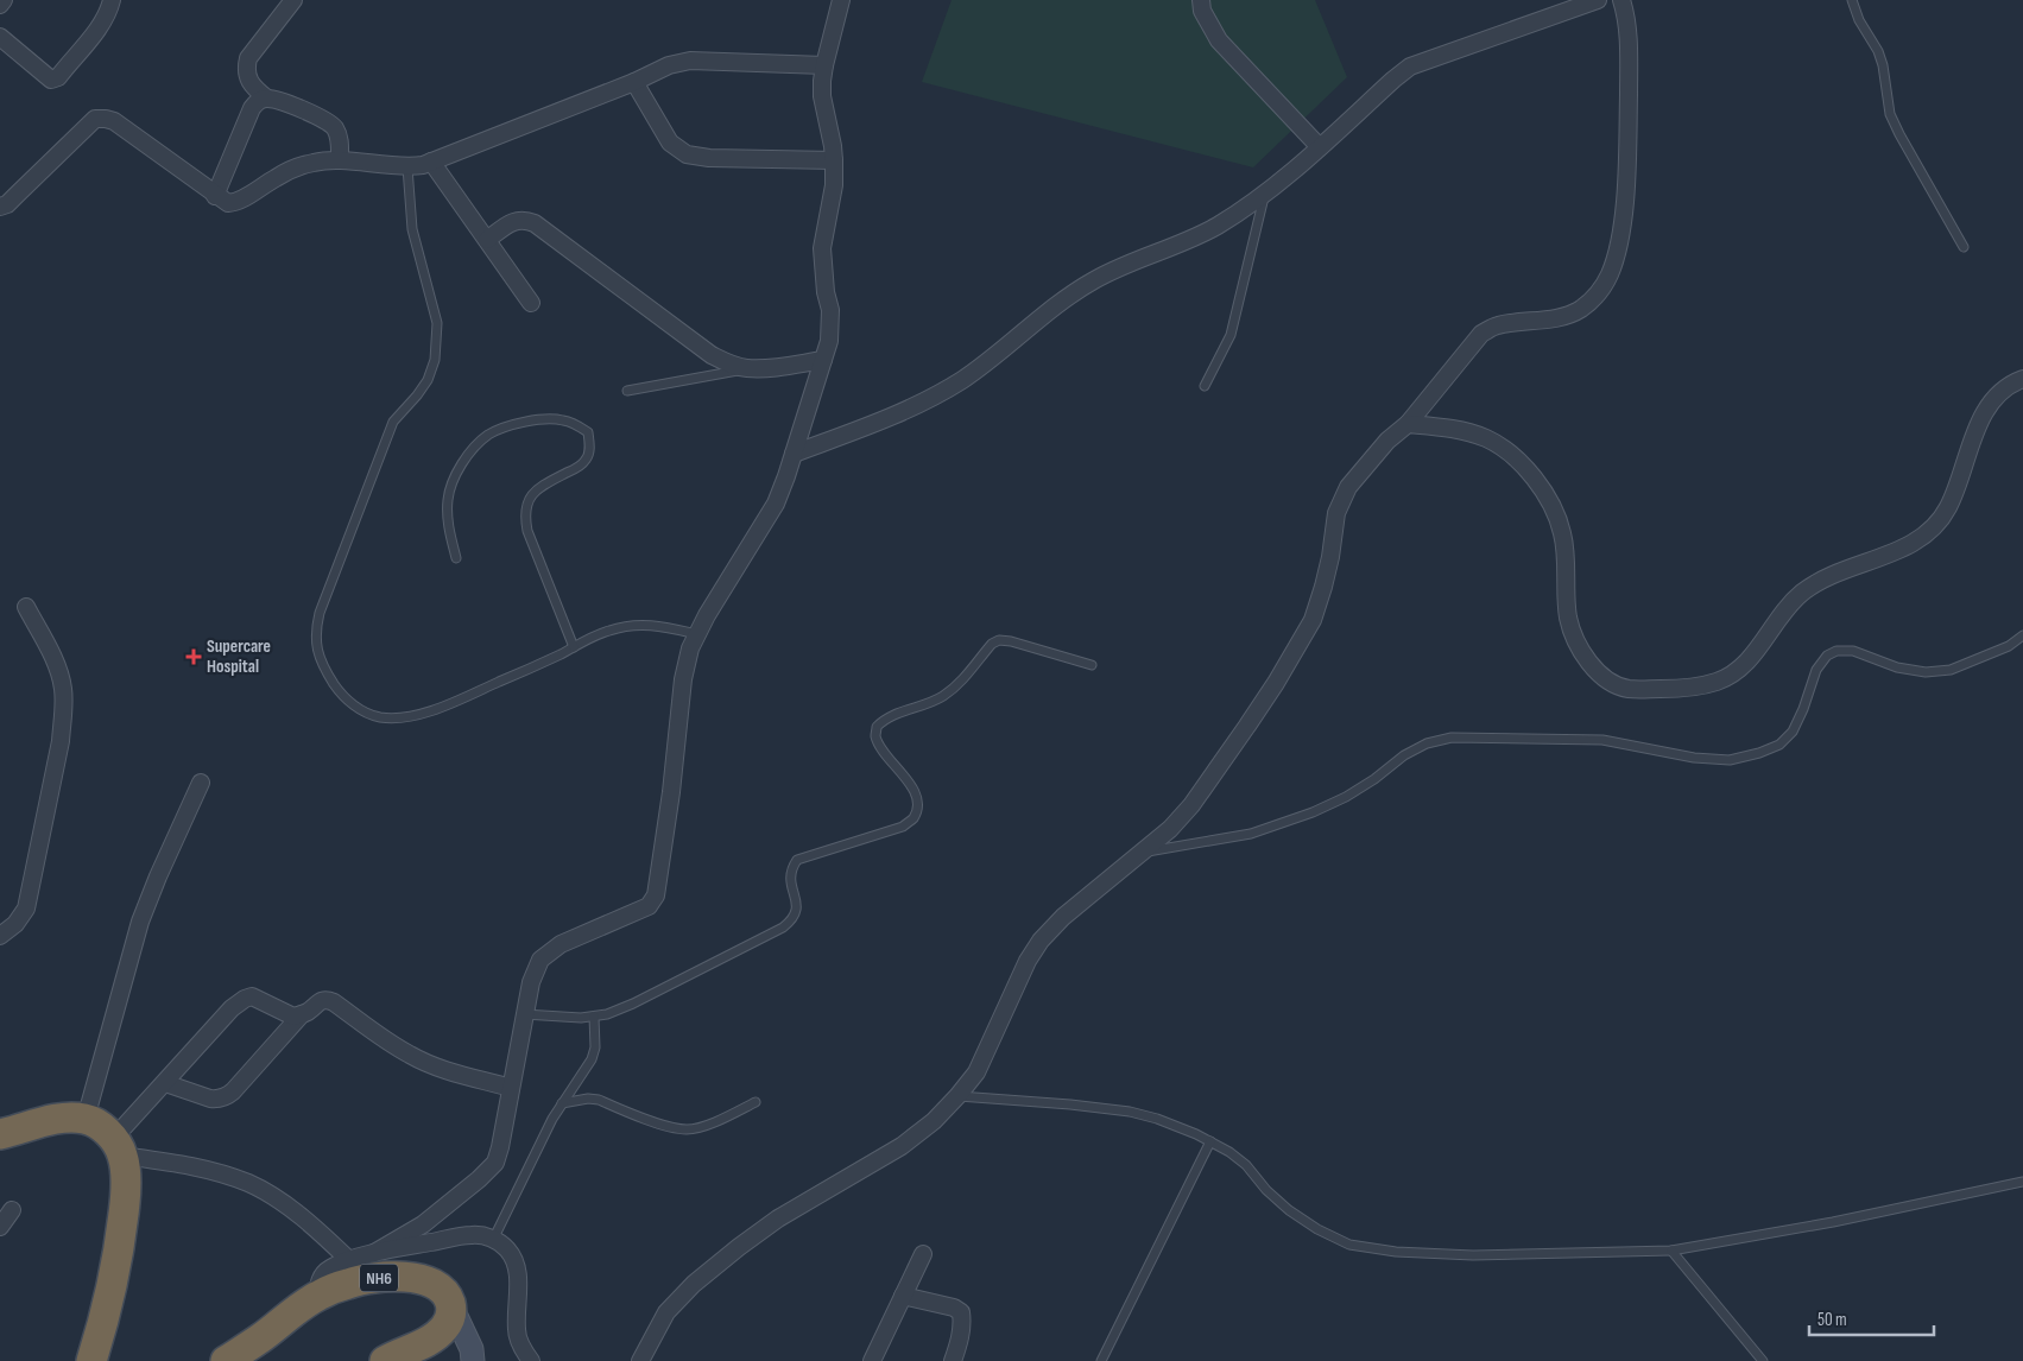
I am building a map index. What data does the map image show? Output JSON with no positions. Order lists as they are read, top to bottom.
{
  "streets": {
    "highway": ["NH6"]
  },
  "places": {
    "health": ["Supercare Hospital"]
  },
  "scale_bar": "50 m"
}
